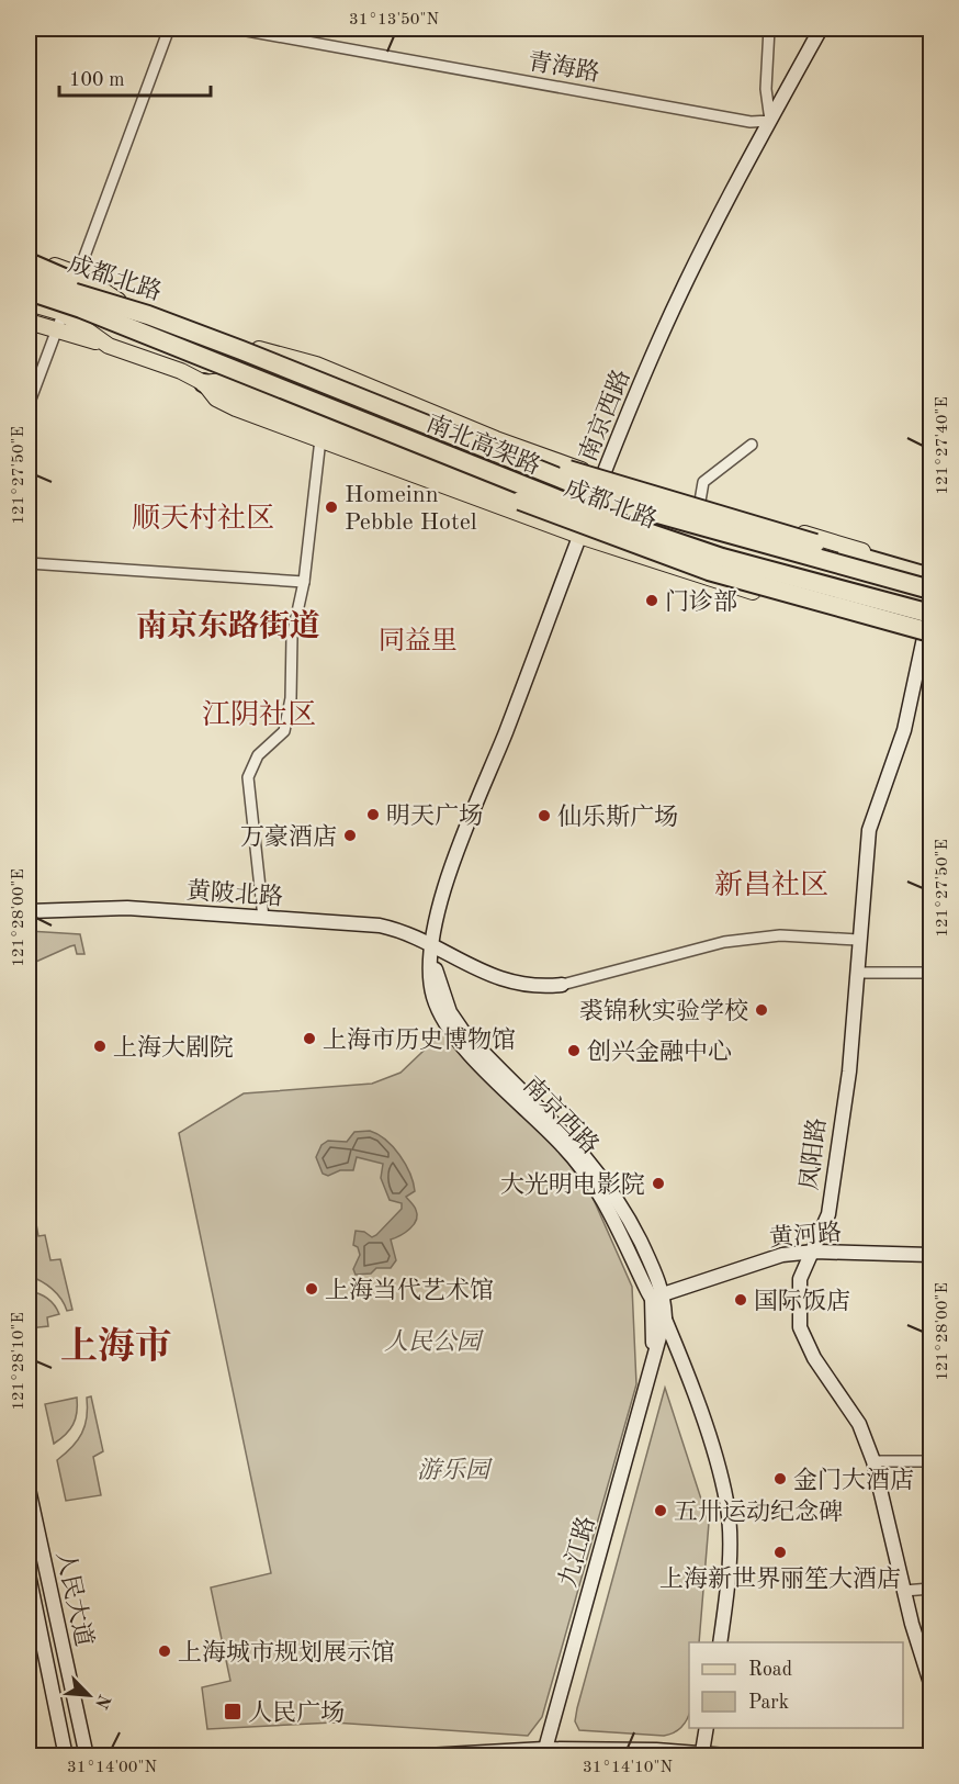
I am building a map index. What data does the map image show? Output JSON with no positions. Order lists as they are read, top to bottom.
{
  "streets": {
    "highway": ["南北高架路"],
    "main road": ["成都北路"],
    "street": [
      "青海路",
      "南京西路",
      "黄陂北路",
      "凤阳路",
      "黄河路",
      "九江路",
      "人民大道"
    ]
  },
  "crossings": [
    ["青海路", "南京西路"],
    ["成都北路", "南京西路"],
    ["成都北路", "南北高架路"],
    ["成都北路", "凤阳路"],
    ["南京西路", "南北高架路"],
    ["南京西路", "黄陂北路"],
    ["南京西路", "黄河路"],
    ["南京西路", "九江路"],
    ["南北高架路", "凤阳路"],
    ["凤阳路", "黄河路"],
    ["黄河路", "九江路"]
  ],
  "districts": [
    "顺天村社区",
    "南京东路街道",
    "同益里",
    "江阴社区",
    "新昌社区",
    "上海市"
  ],
  "parks": ["人民公园", "游乐园"],
  "places": {
    "other": [
      "Homeinn Pebble Hotel",
      "门诊部",
      "明天广场",
      "仙乐斯广场",
      "万豪酒店",
      "裘锦秋实验学校",
      "上海市历史博物馆",
      "上海大剧院",
      "创兴金融中心",
      "大光明电影院",
      "上海当代艺术馆",
      "国际饭店",
      "金门大酒店",
      "五卅运动纪念碑",
      "上海新世界丽笙大酒店",
      "上海城市规划展示馆"
    ],
    "transit": ["人民广场"]
  },
  "legend": ["Road", "Park"],
  "scale_bar": "100 m",
  "north": "bottom right",
  "coordinates": [
    "31°13'50\"N",
    "121°27'40\"E",
    "121°27'50\"E",
    "121°28'00\"E",
    "121°28'10\"E",
    "31°14'00\"N",
    "31°14'10\"N"
  ]
}
